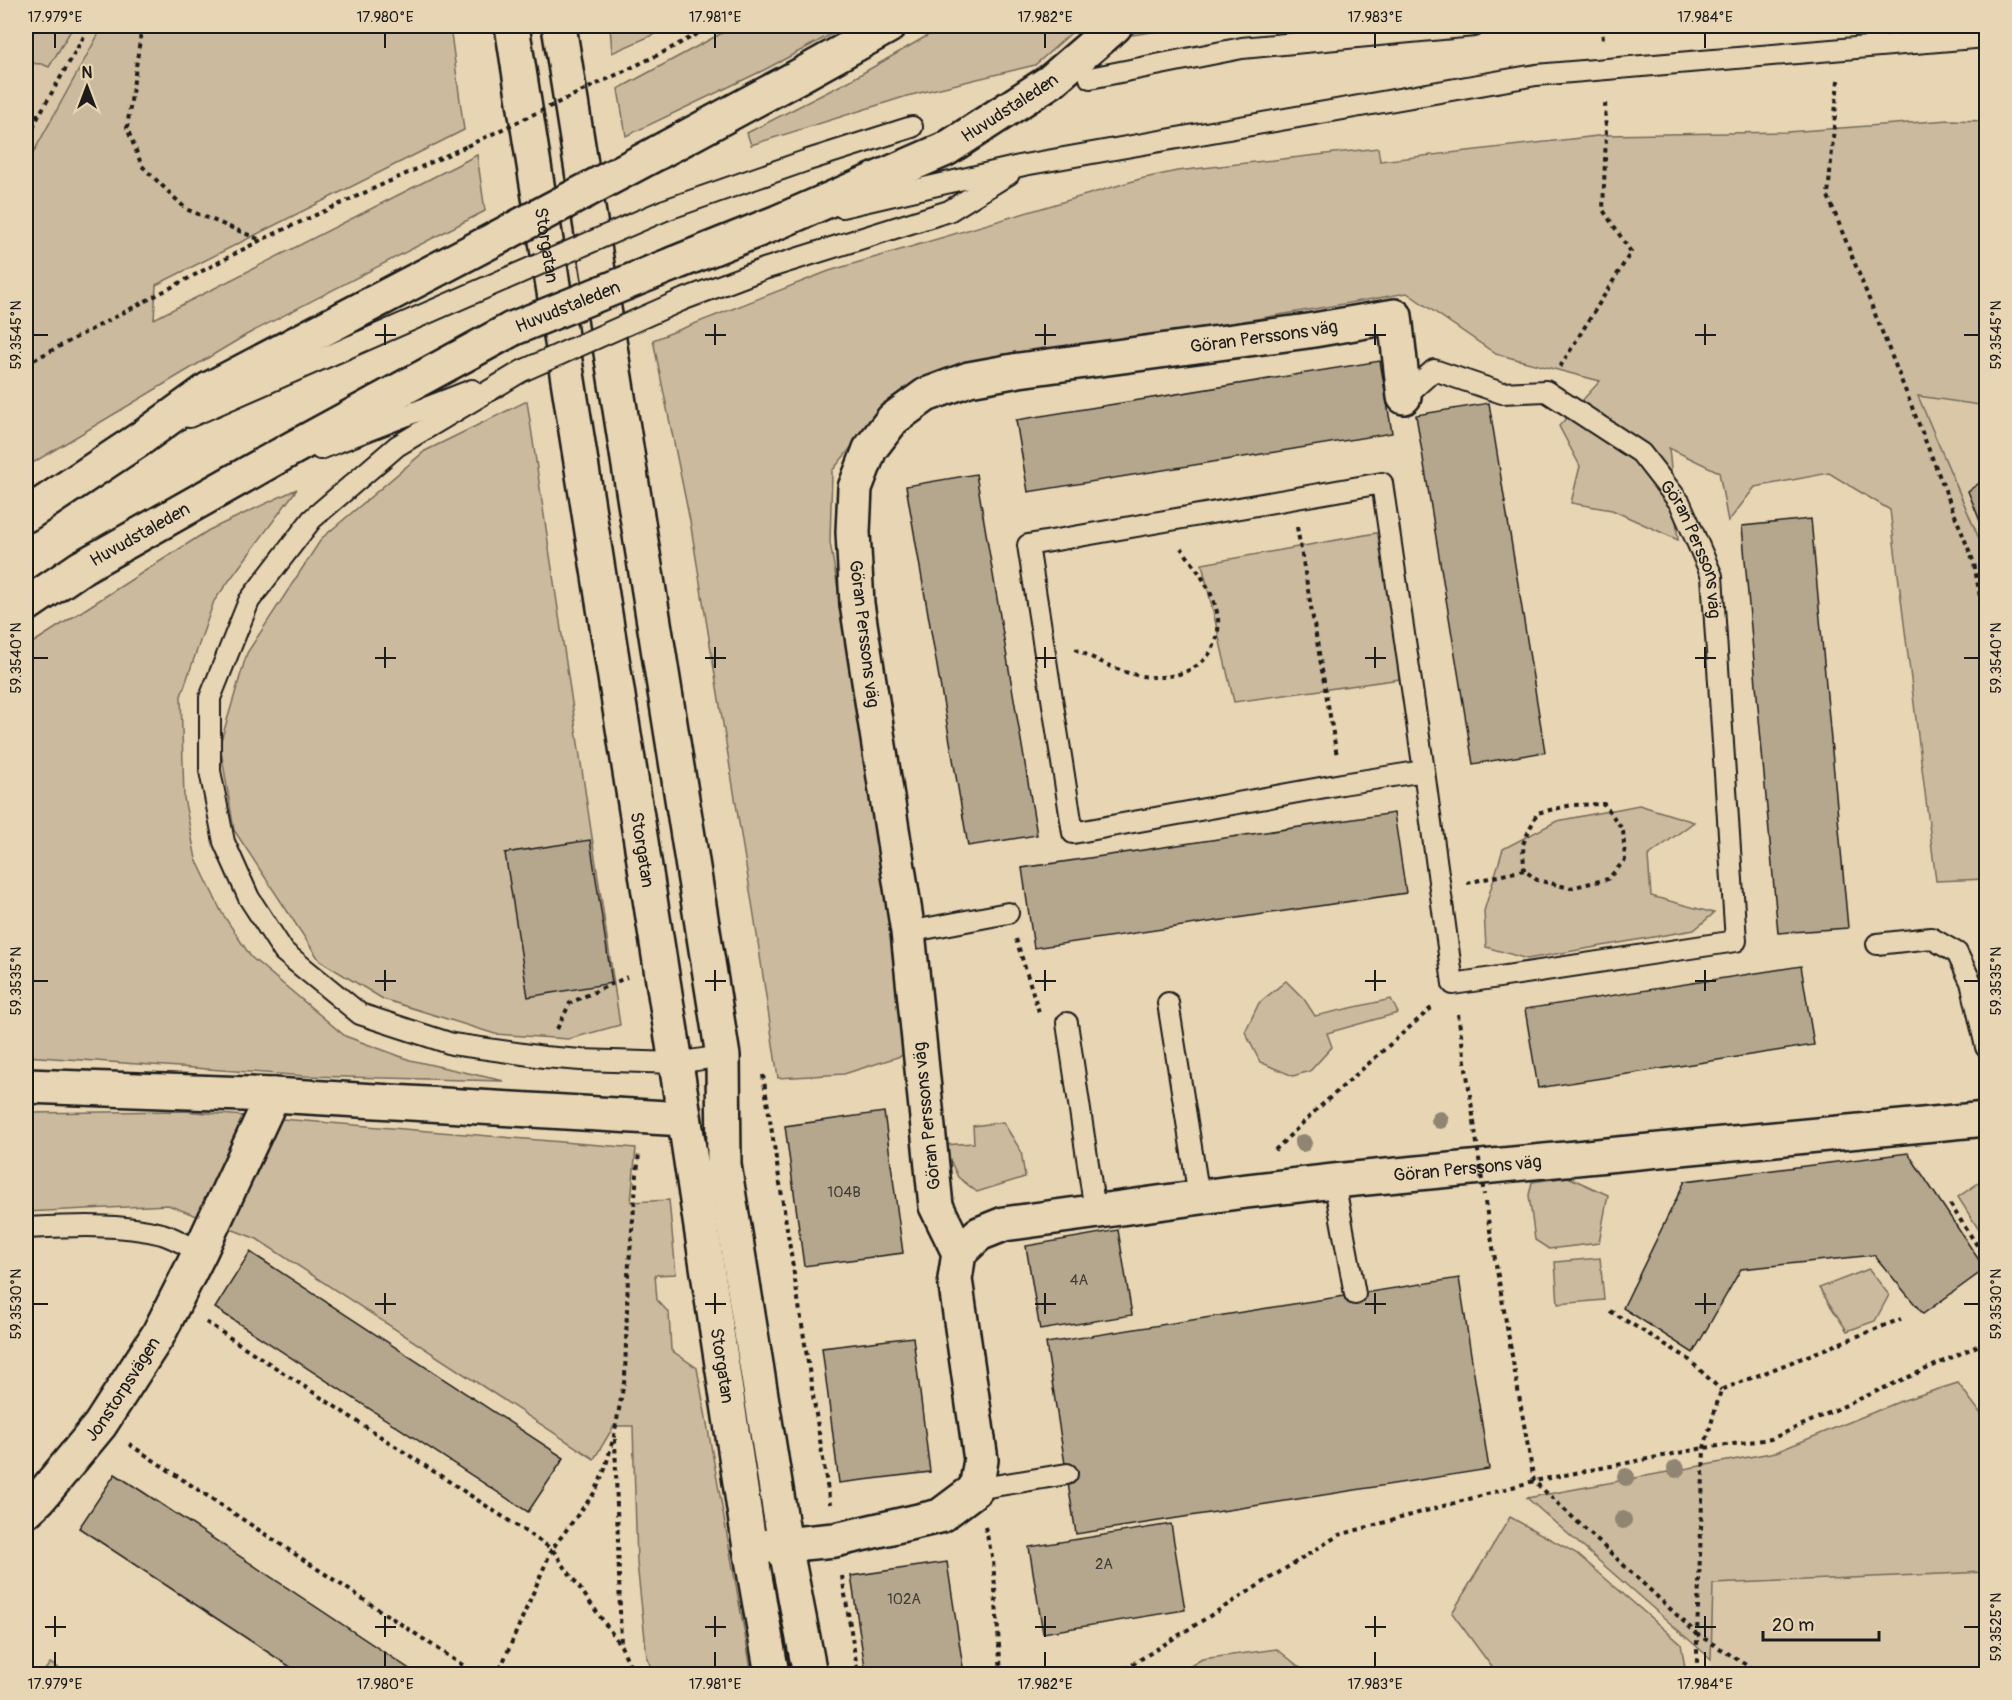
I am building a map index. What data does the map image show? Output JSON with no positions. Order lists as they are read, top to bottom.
{
  "streets": {
    "street": [
      "Huvudstaleden",
      "Storgatan",
      "Göran Perssons väg",
      "Jonstorpsvägen"
    ]
  },
  "house_numbers": [
    "104B",
    "4A",
    "2A",
    "102A"
  ],
  "scale_bar": "20 m",
  "north": "top",
  "coordinates": [
    "17.979°E",
    "17.980°E",
    "17.981°E",
    "17.982°E",
    "17.983°E",
    "17.984°E",
    "59.3545°N",
    "59.3540°N",
    "59.3535°N",
    "59.3530°N",
    "59.3525°N"
  ]
}
